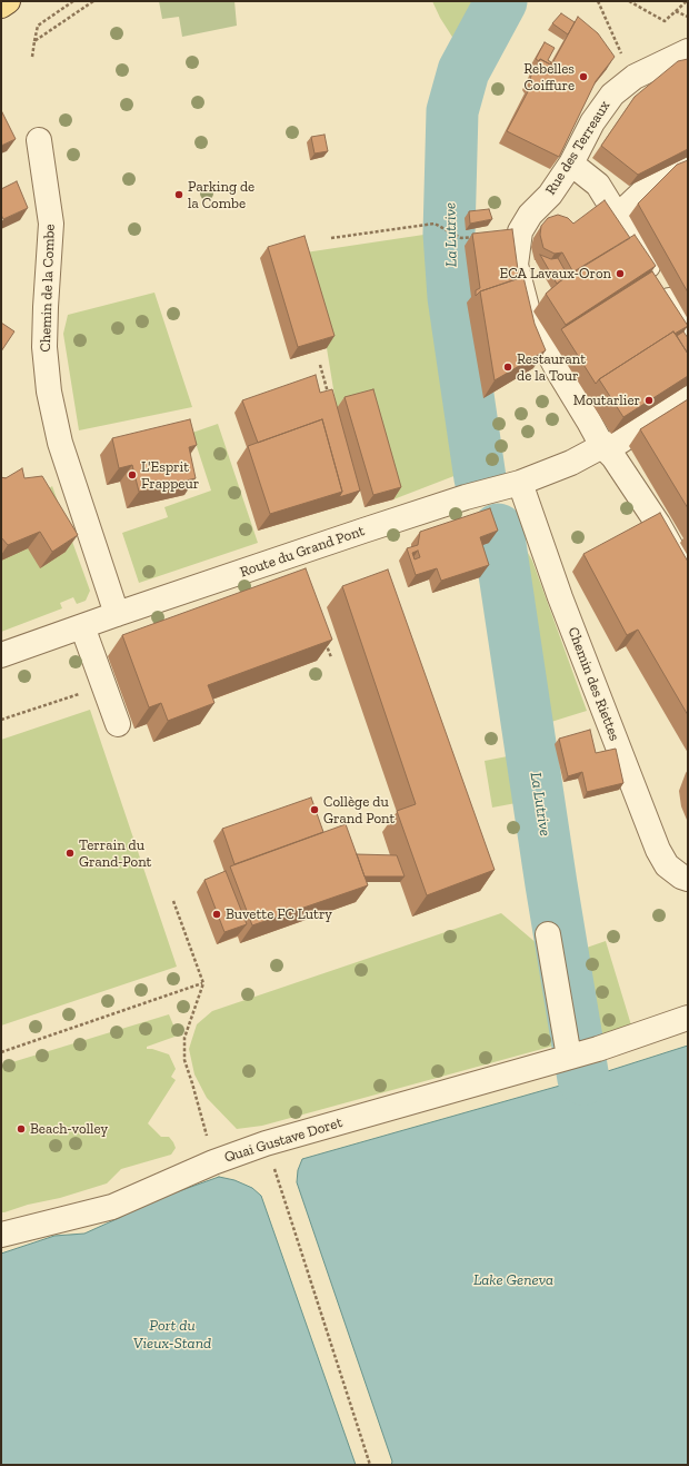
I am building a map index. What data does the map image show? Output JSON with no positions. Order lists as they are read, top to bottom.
{
  "streets": {
    "street": [
      "Rue des Terreaux",
      "Chemin de la Combe",
      "Route du Grand Pont",
      "Chemin des Riettes",
      "Quai Gustave Doret"
    ]
  },
  "crossings": [
    ["Rue des Terreaux", "Route du Grand Pont"],
    ["Chemin de la Combe", "Route du Grand Pont"],
    ["Route du Grand Pont", "Chemin des Riettes"]
  ],
  "water": ["La Lutrive", "Lake Geneva", "Port du Vieux-Stand"],
  "places": [
    "Rebelles Coiffure",
    "Parking de la Combe",
    "ECA Lavaux-Oron",
    "Restaurant de la Tour",
    "Moutarlier",
    "L'Esprit Frappeur",
    "Collège du Grand Pont",
    "Terrain du Grand-Pont",
    "Buvette FC Lutry",
    "Beach-volley"
  ]
}
